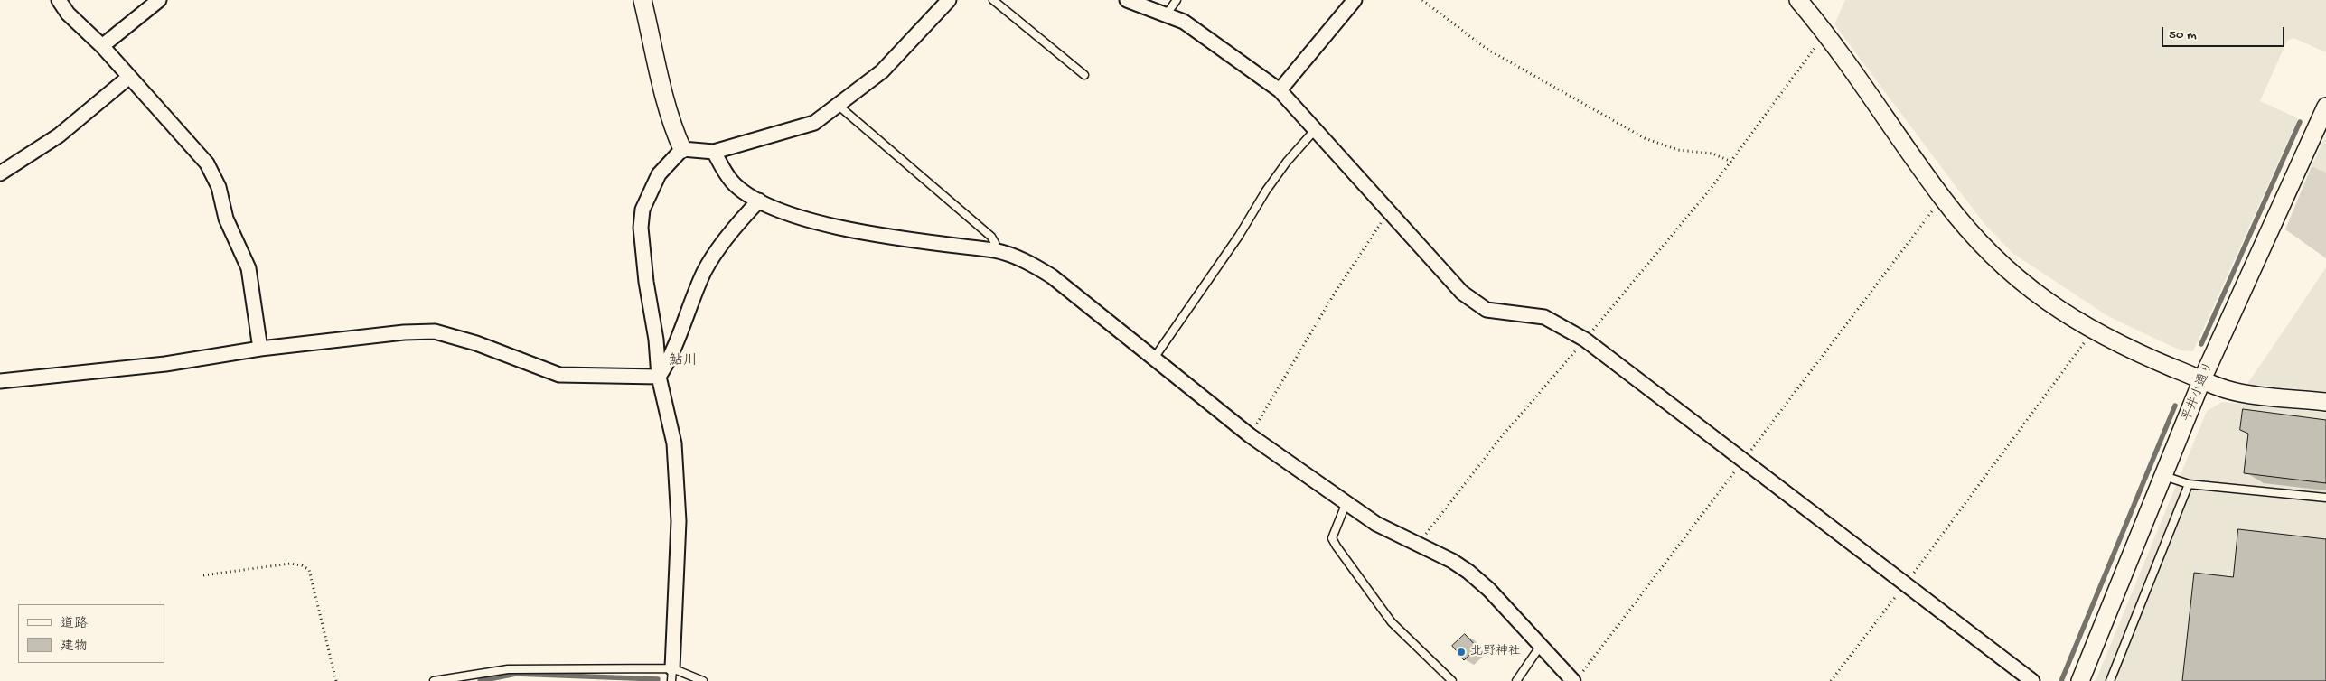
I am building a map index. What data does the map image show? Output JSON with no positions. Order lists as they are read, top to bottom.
{
  "streets": {
    "street": ["平井小通り"]
  },
  "districts": ["鮎川"],
  "places": ["北野神社"],
  "legend": ["道路", "建物"],
  "scale_bar": "50 m"
}
